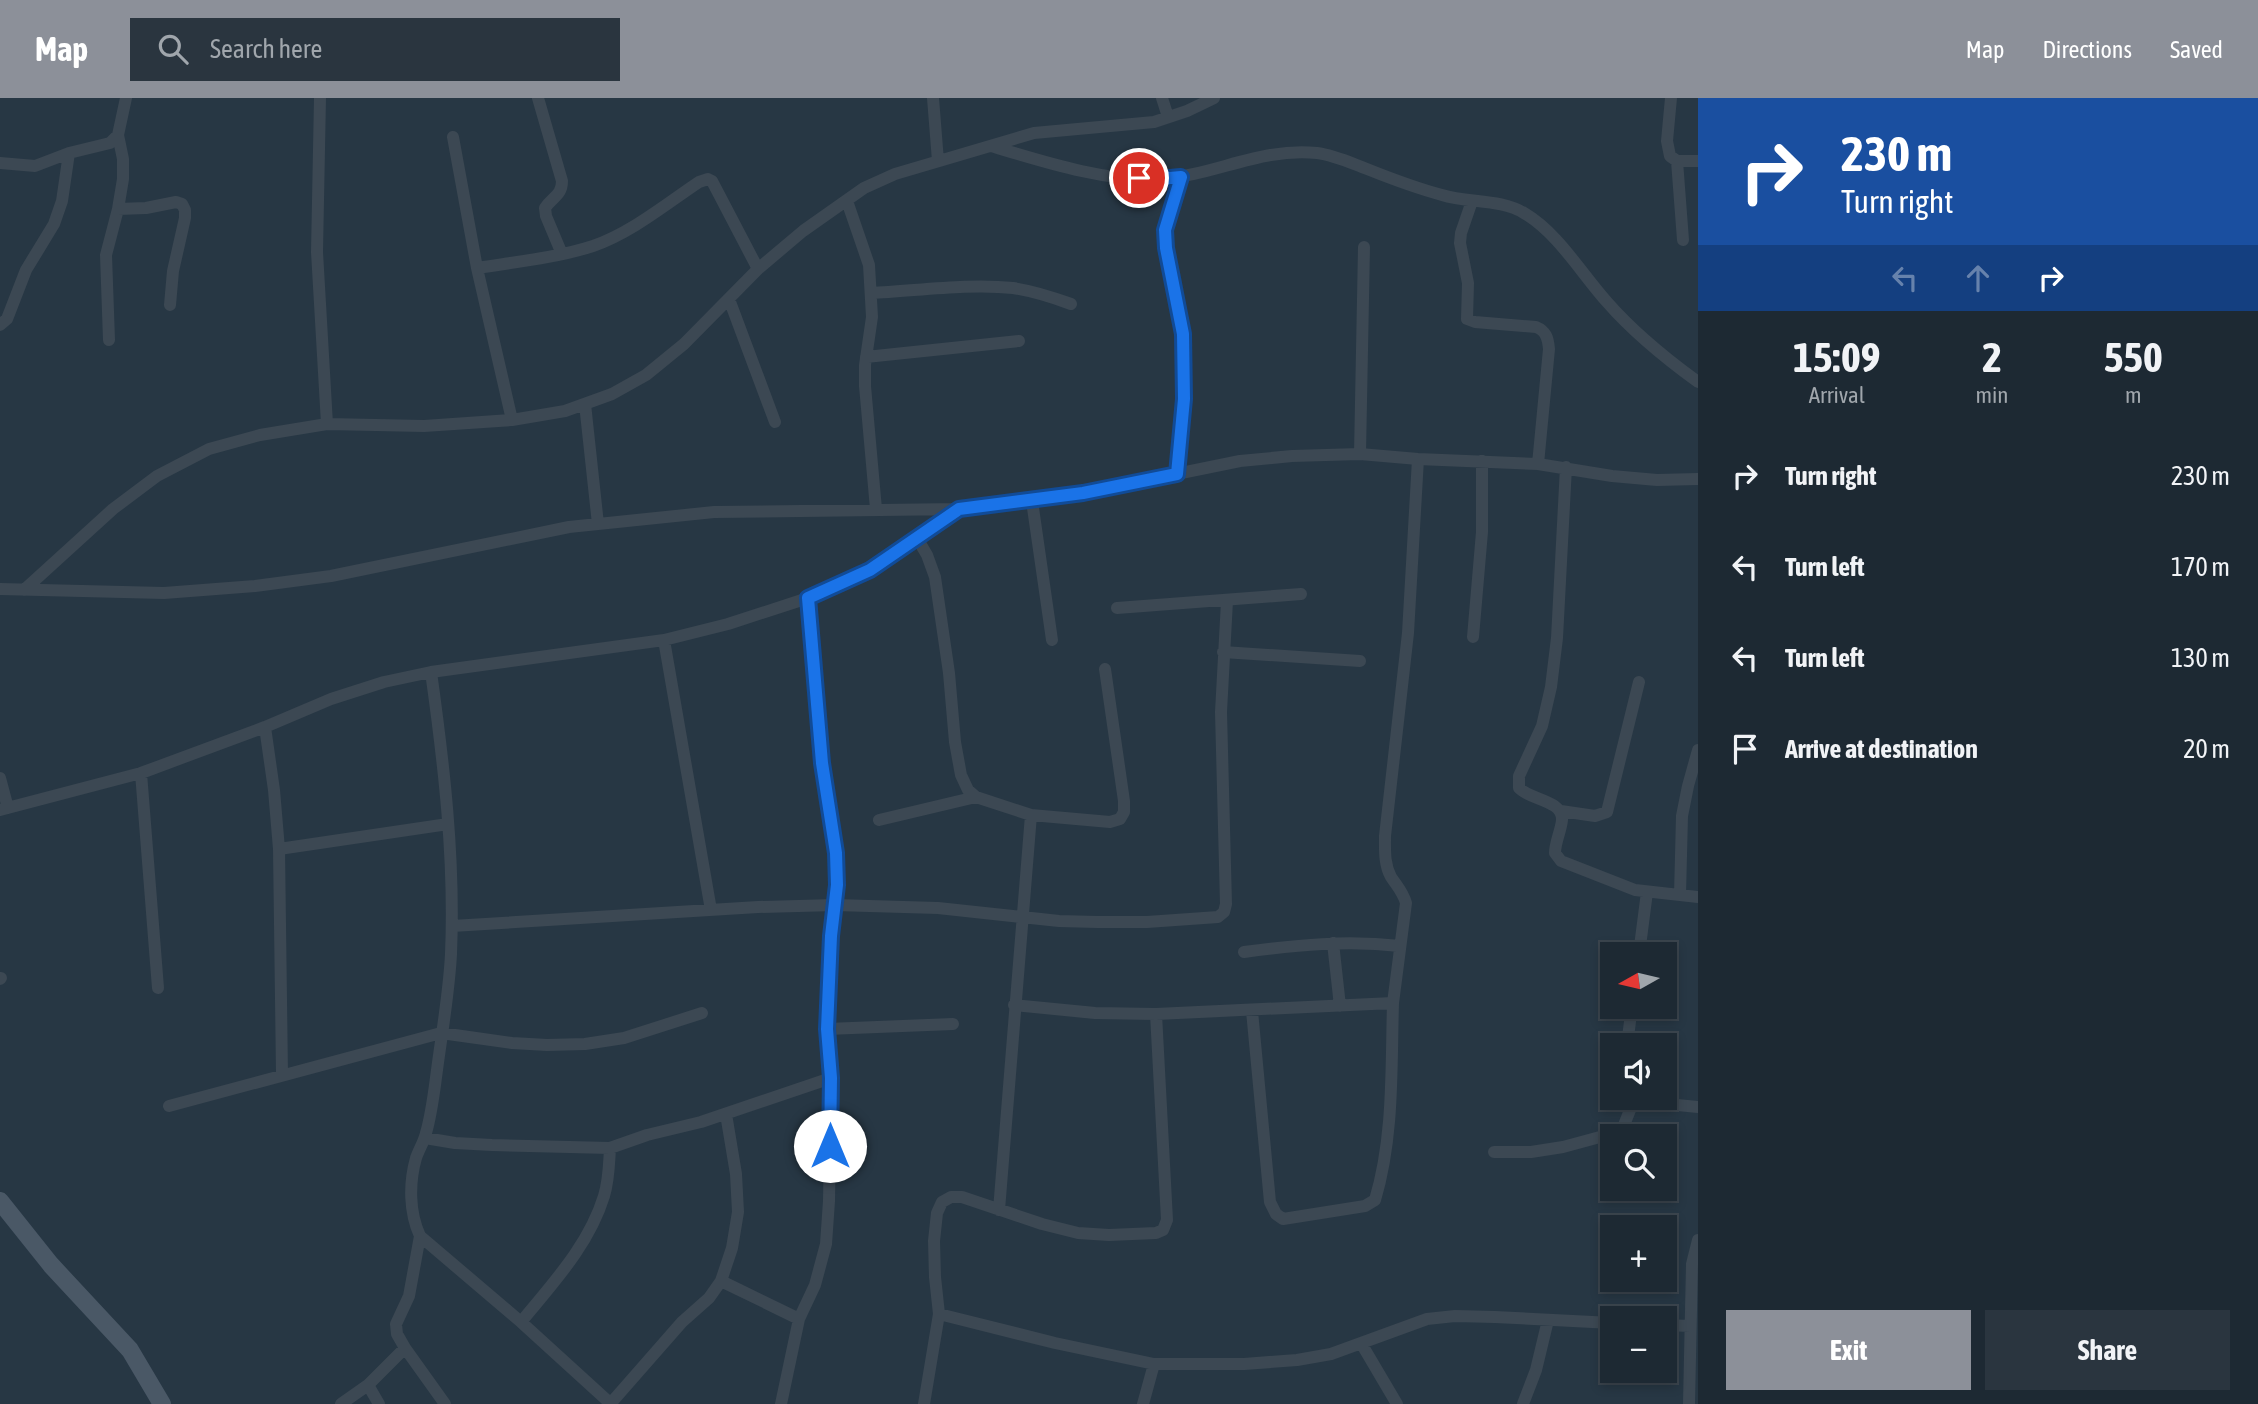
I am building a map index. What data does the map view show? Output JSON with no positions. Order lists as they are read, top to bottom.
{
  "north": "left",
  "page": {
    "header": "Map",
    "search": "Search here",
    "nav": ["Map", "Directions", "Saved"],
    "turn": ["230 m", "Turn right"],
    "eta": [
      "15:09",
      "Arrival",
      "2",
      "min",
      "550",
      "m"
    ],
    "list": [
      {
        "name": "Turn right",
        "value": "230 m"
      },
      {
        "name": "Turn left",
        "value": "170 m"
      },
      {
        "name": "Turn left",
        "value": "130 m"
      },
      {
        "name": "Arrive at destination",
        "value": "20 m"
      }
    ],
    "map_buttons": ["+", "−"],
    "buttons": ["Exit", "Share"]
  }
}
